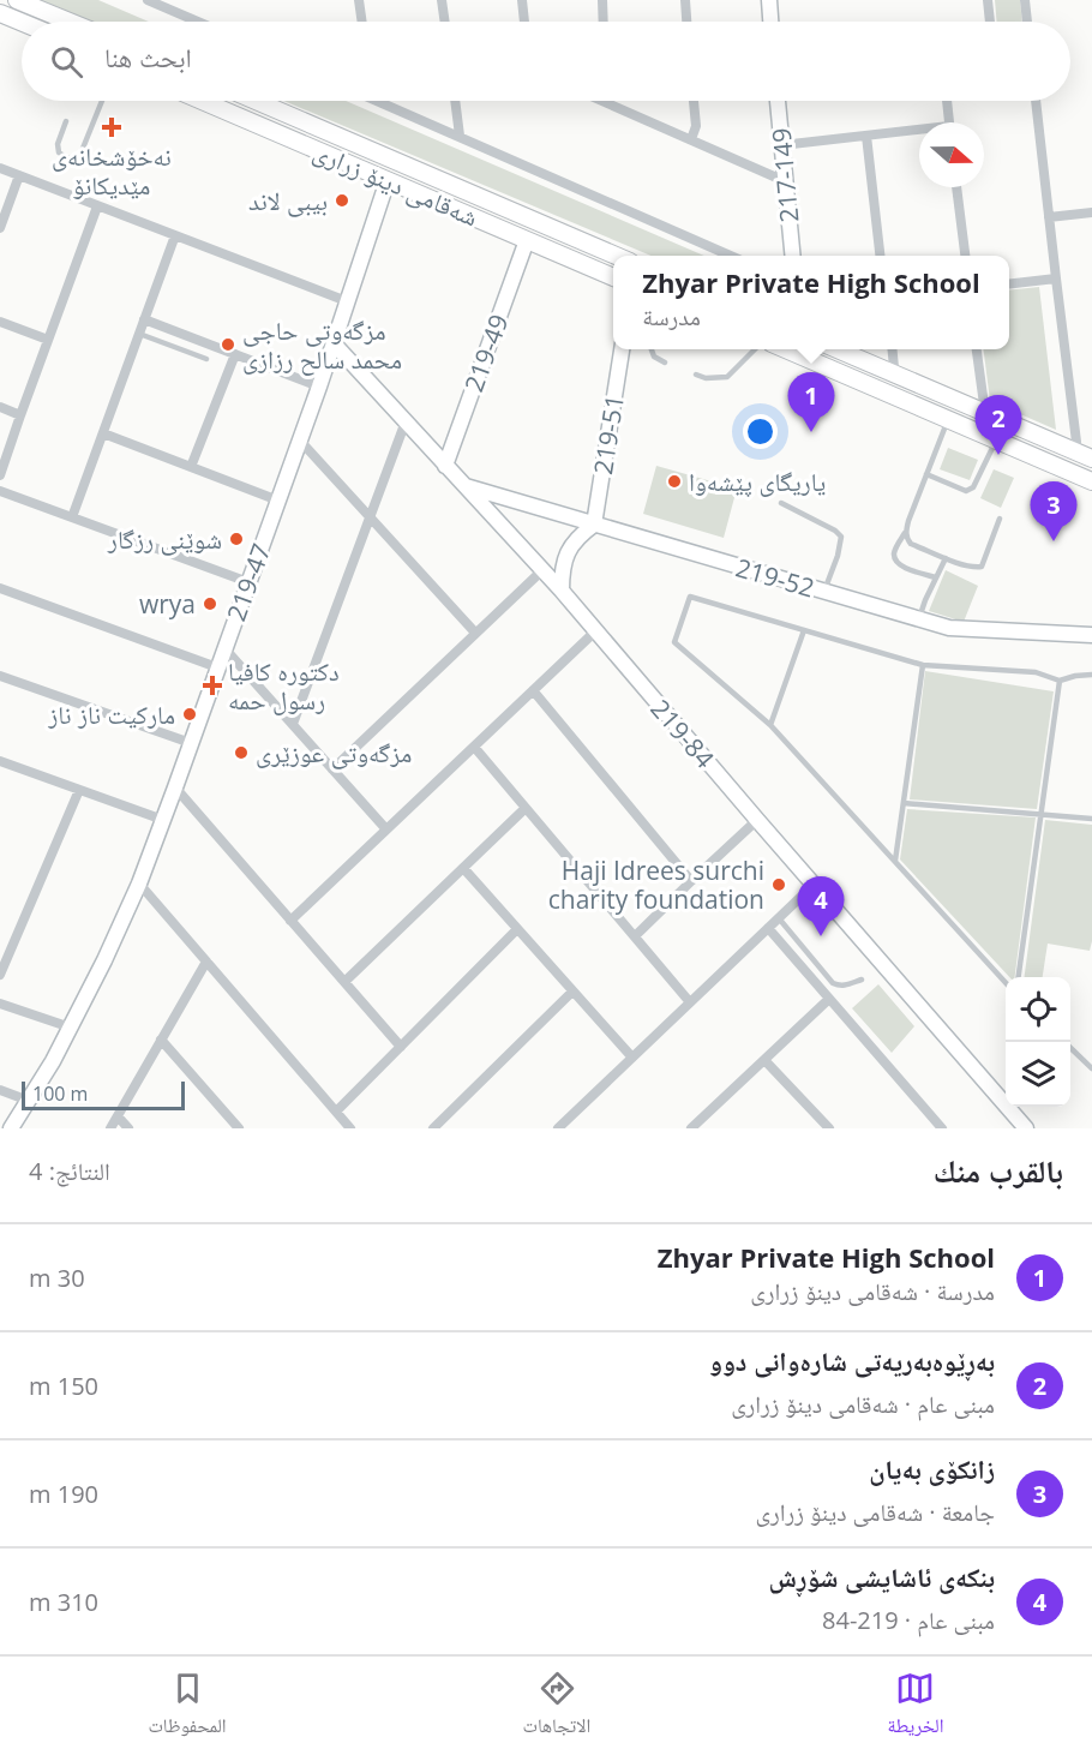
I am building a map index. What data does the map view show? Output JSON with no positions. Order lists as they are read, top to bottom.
{
  "streets": {
    "main road": ["شەقامی دینۆ زراری"],
    "street": [
      "217-149",
      "219-49",
      "219-51",
      "219-52",
      "219-47",
      "219-84"
    ]
  },
  "crossings": [
    ["شەقامی دینۆ زراری", "219-49"],
    ["شەقامی دینۆ زراری", "219-47"],
    ["219-49", "219-84"],
    ["219-51", "219-52"],
    ["219-52", "219-84"],
    ["219-47", "219-84"]
  ],
  "places": {
    "health": ["نەخۆشخانەی مێدیکانۆ", "دکتورە کافیا رسول حمە"],
    "other": [
      "بيبى لاند",
      "مزگەوتی حاجی محمد سالح رزازی",
      "یاریگای پێشەوا",
      "شوێنی رزگار",
      "wrya",
      "ماركيت ناز ناز",
      "مزگەوتی عوزێری",
      "Haji Idrees surchi charity foundation"
    ]
  },
  "scale_bar": "100 m",
  "north": "right",
  "page": {
    "search": "ابحث هنا",
    "popup": ["Zhyar Private High School", "مدرسة"],
    "pins": [
      "1",
      "2",
      "3",
      "4"
    ],
    "scale": "100 m",
    "heading": ["بالقرب منك", "النتائج: 4"],
    "list": [
      {
        "mark": "1",
        "name": "Zhyar Private High School",
        "note": "مدرسة · شەقامی دینۆ زراری",
        "value": "30 m"
      },
      {
        "mark": "2",
        "name": "بەڕێوەبەریەتی شارەوانی دوو",
        "note": "مبنى عام · شەقامی دینۆ زراری",
        "value": "150 m"
      },
      {
        "mark": "3",
        "name": "زانکۆی بەیان",
        "note": "جامعة · شەقامی دینۆ زراری",
        "value": "190 m"
      },
      {
        "mark": "4",
        "name": "بنکەی ئاشایشی شۆڕش",
        "note": "مبنى عام · 219-84",
        "value": "310 m"
      }
    ],
    "nav": ["الخريطة", "الاتجاهات", "المحفوظات"]
  }
}
